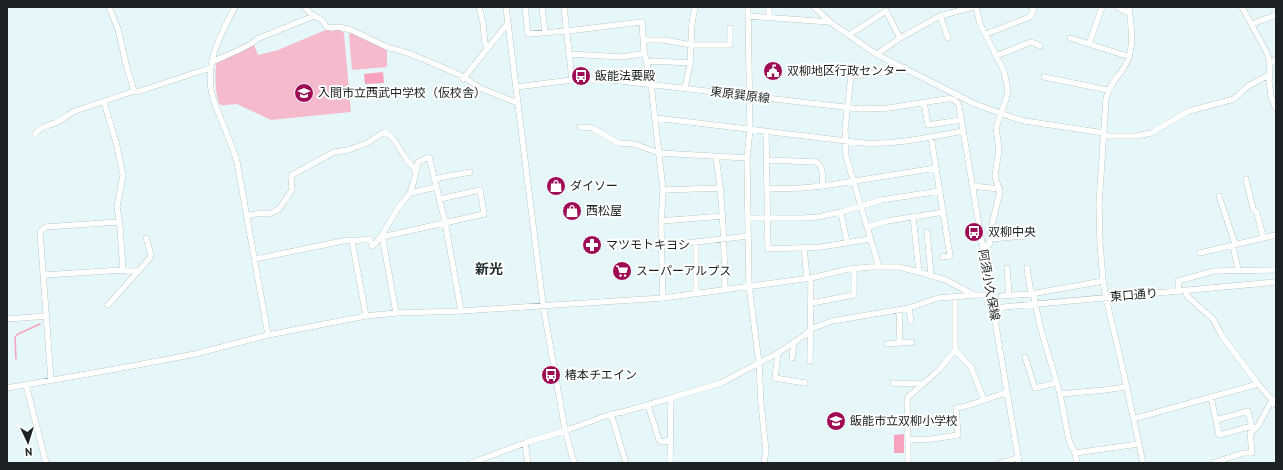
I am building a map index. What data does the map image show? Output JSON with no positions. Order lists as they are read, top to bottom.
{
  "streets": {
    "street": ["東原巽原線", "阿須小久保線", "東口通り"]
  },
  "crossings": [
    ["東原巽原線", "阿須小久保線"],
    ["阿須小久保線", "東口通り"]
  ],
  "districts": ["新光"],
  "places": {
    "public building": ["双柳地区行政センター"],
    "bus stop": ["飯能法要殿", "双柳中央", "椿本チエイン"],
    "school or university": ["入間市立西武中学校（仮校舎）", "飯能市立双柳小学校"],
    "shop": ["ダイソー", "西松屋"],
    "pharmacy": ["マツモトキヨシ"],
    "supermarket": ["スーパーアルプス"]
  },
  "north": "bottom"
}
